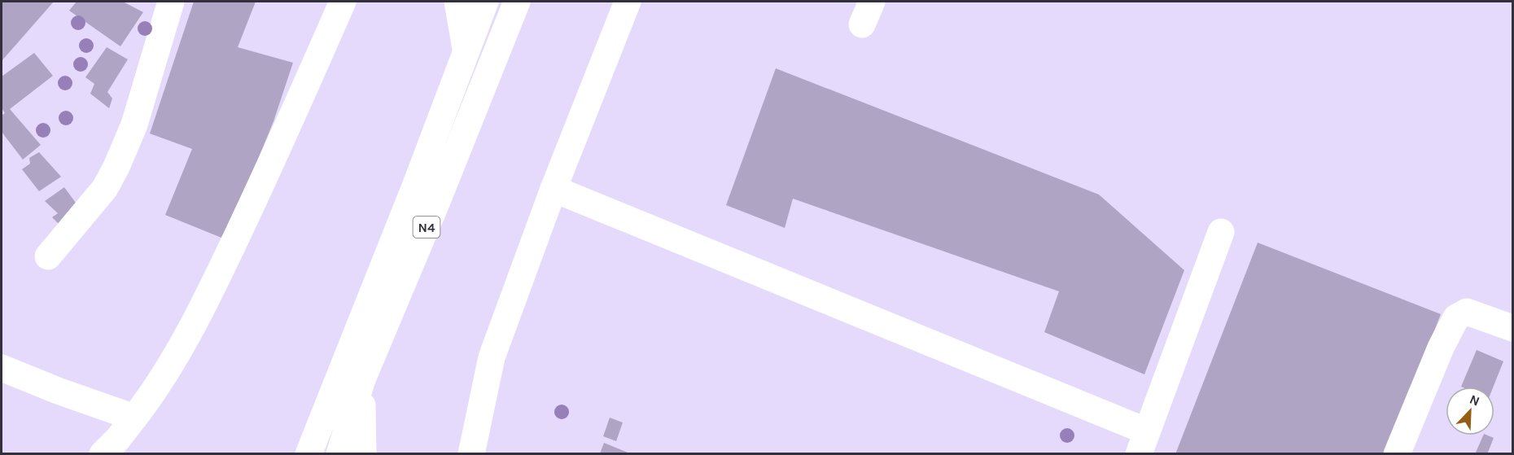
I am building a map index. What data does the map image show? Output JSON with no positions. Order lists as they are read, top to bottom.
{
  "streets": {
    "main road": ["N4"]
  },
  "north": "top right"
}
